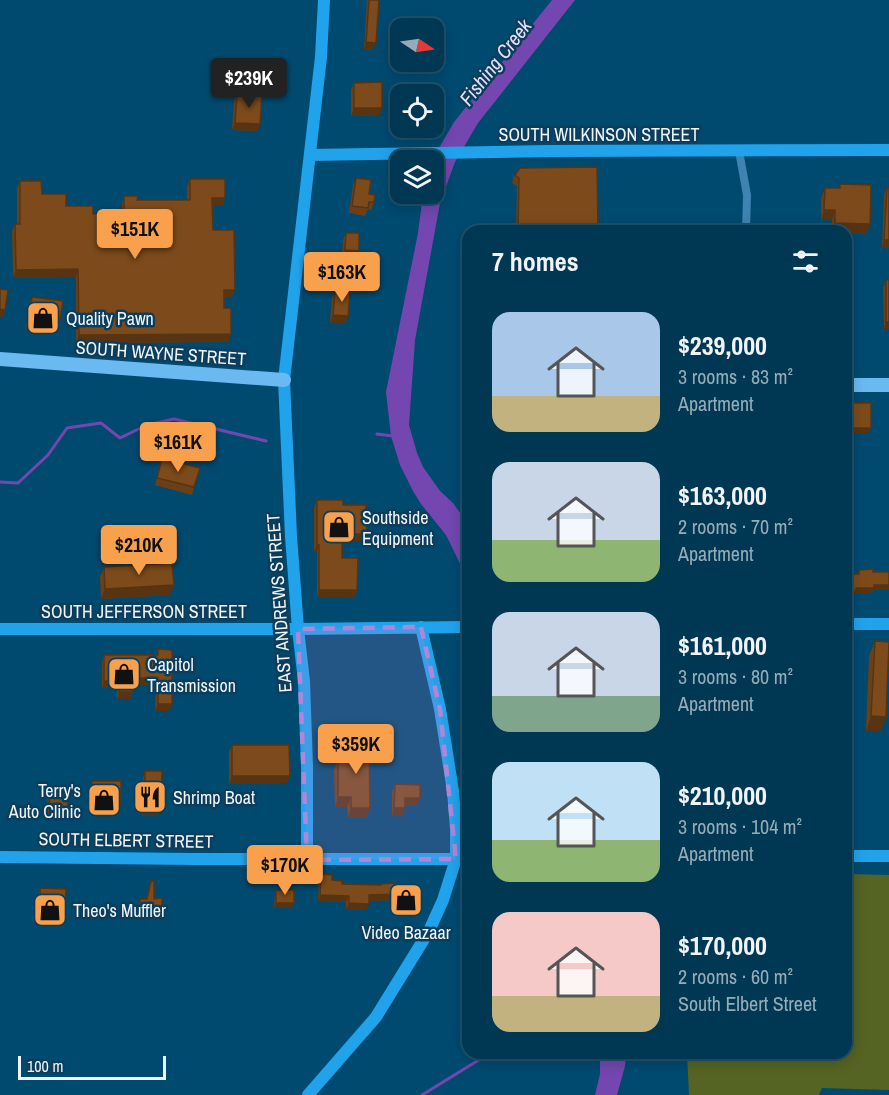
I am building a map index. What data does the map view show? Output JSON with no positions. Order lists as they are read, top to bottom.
{
  "streets": {
    "main road": ["SOUTH WAYNE STREET"],
    "street": [
      "SOUTH WILKINSON STREET",
      "EAST ANDREWS STREET",
      "SOUTH JEFFERSON STREET",
      "SOUTH ELBERT STREET"
    ]
  },
  "crossings": [
    ["SOUTH WILKINSON STREET", "EAST ANDREWS STREET"],
    ["SOUTH WAYNE STREET", "EAST ANDREWS STREET"],
    ["EAST ANDREWS STREET", "SOUTH JEFFERSON STREET"],
    ["EAST ANDREWS STREET", "SOUTH ELBERT STREET"]
  ],
  "water": ["Fishing Creek"],
  "places": {
    "shop": [
      "Quality Pawn",
      "Southside Equipment",
      "Capitol Transmission",
      "Terry's Auto Clinic",
      "Video Bazaar",
      "Theo's Muffler"
    ],
    "restaurant": ["Shrimp Boat"]
  },
  "scale_bar": "100 m",
  "north": "right",
  "page": {
    "price": [
      "$239K",
      "$151K",
      "$163K",
      "$161K",
      "$210K",
      "$359K",
      "$170K"
    ],
    "heading": "7 homes",
    "list": [
      {
        "name": "$239,000",
        "note": "3 rooms · 83 m² · Apartment"
      },
      {
        "name": "$163,000",
        "note": "2 rooms · 70 m² · Apartment"
      },
      {
        "name": "$161,000",
        "note": "3 rooms · 80 m² · Apartment"
      },
      {
        "name": "$210,000",
        "note": "3 rooms · 104 m² · Apartment"
      },
      {
        "name": "$170,000",
        "note": "2 rooms · 60 m² · South Elbert Street"
      }
    ],
    "scale": "100 m"
  }
}
